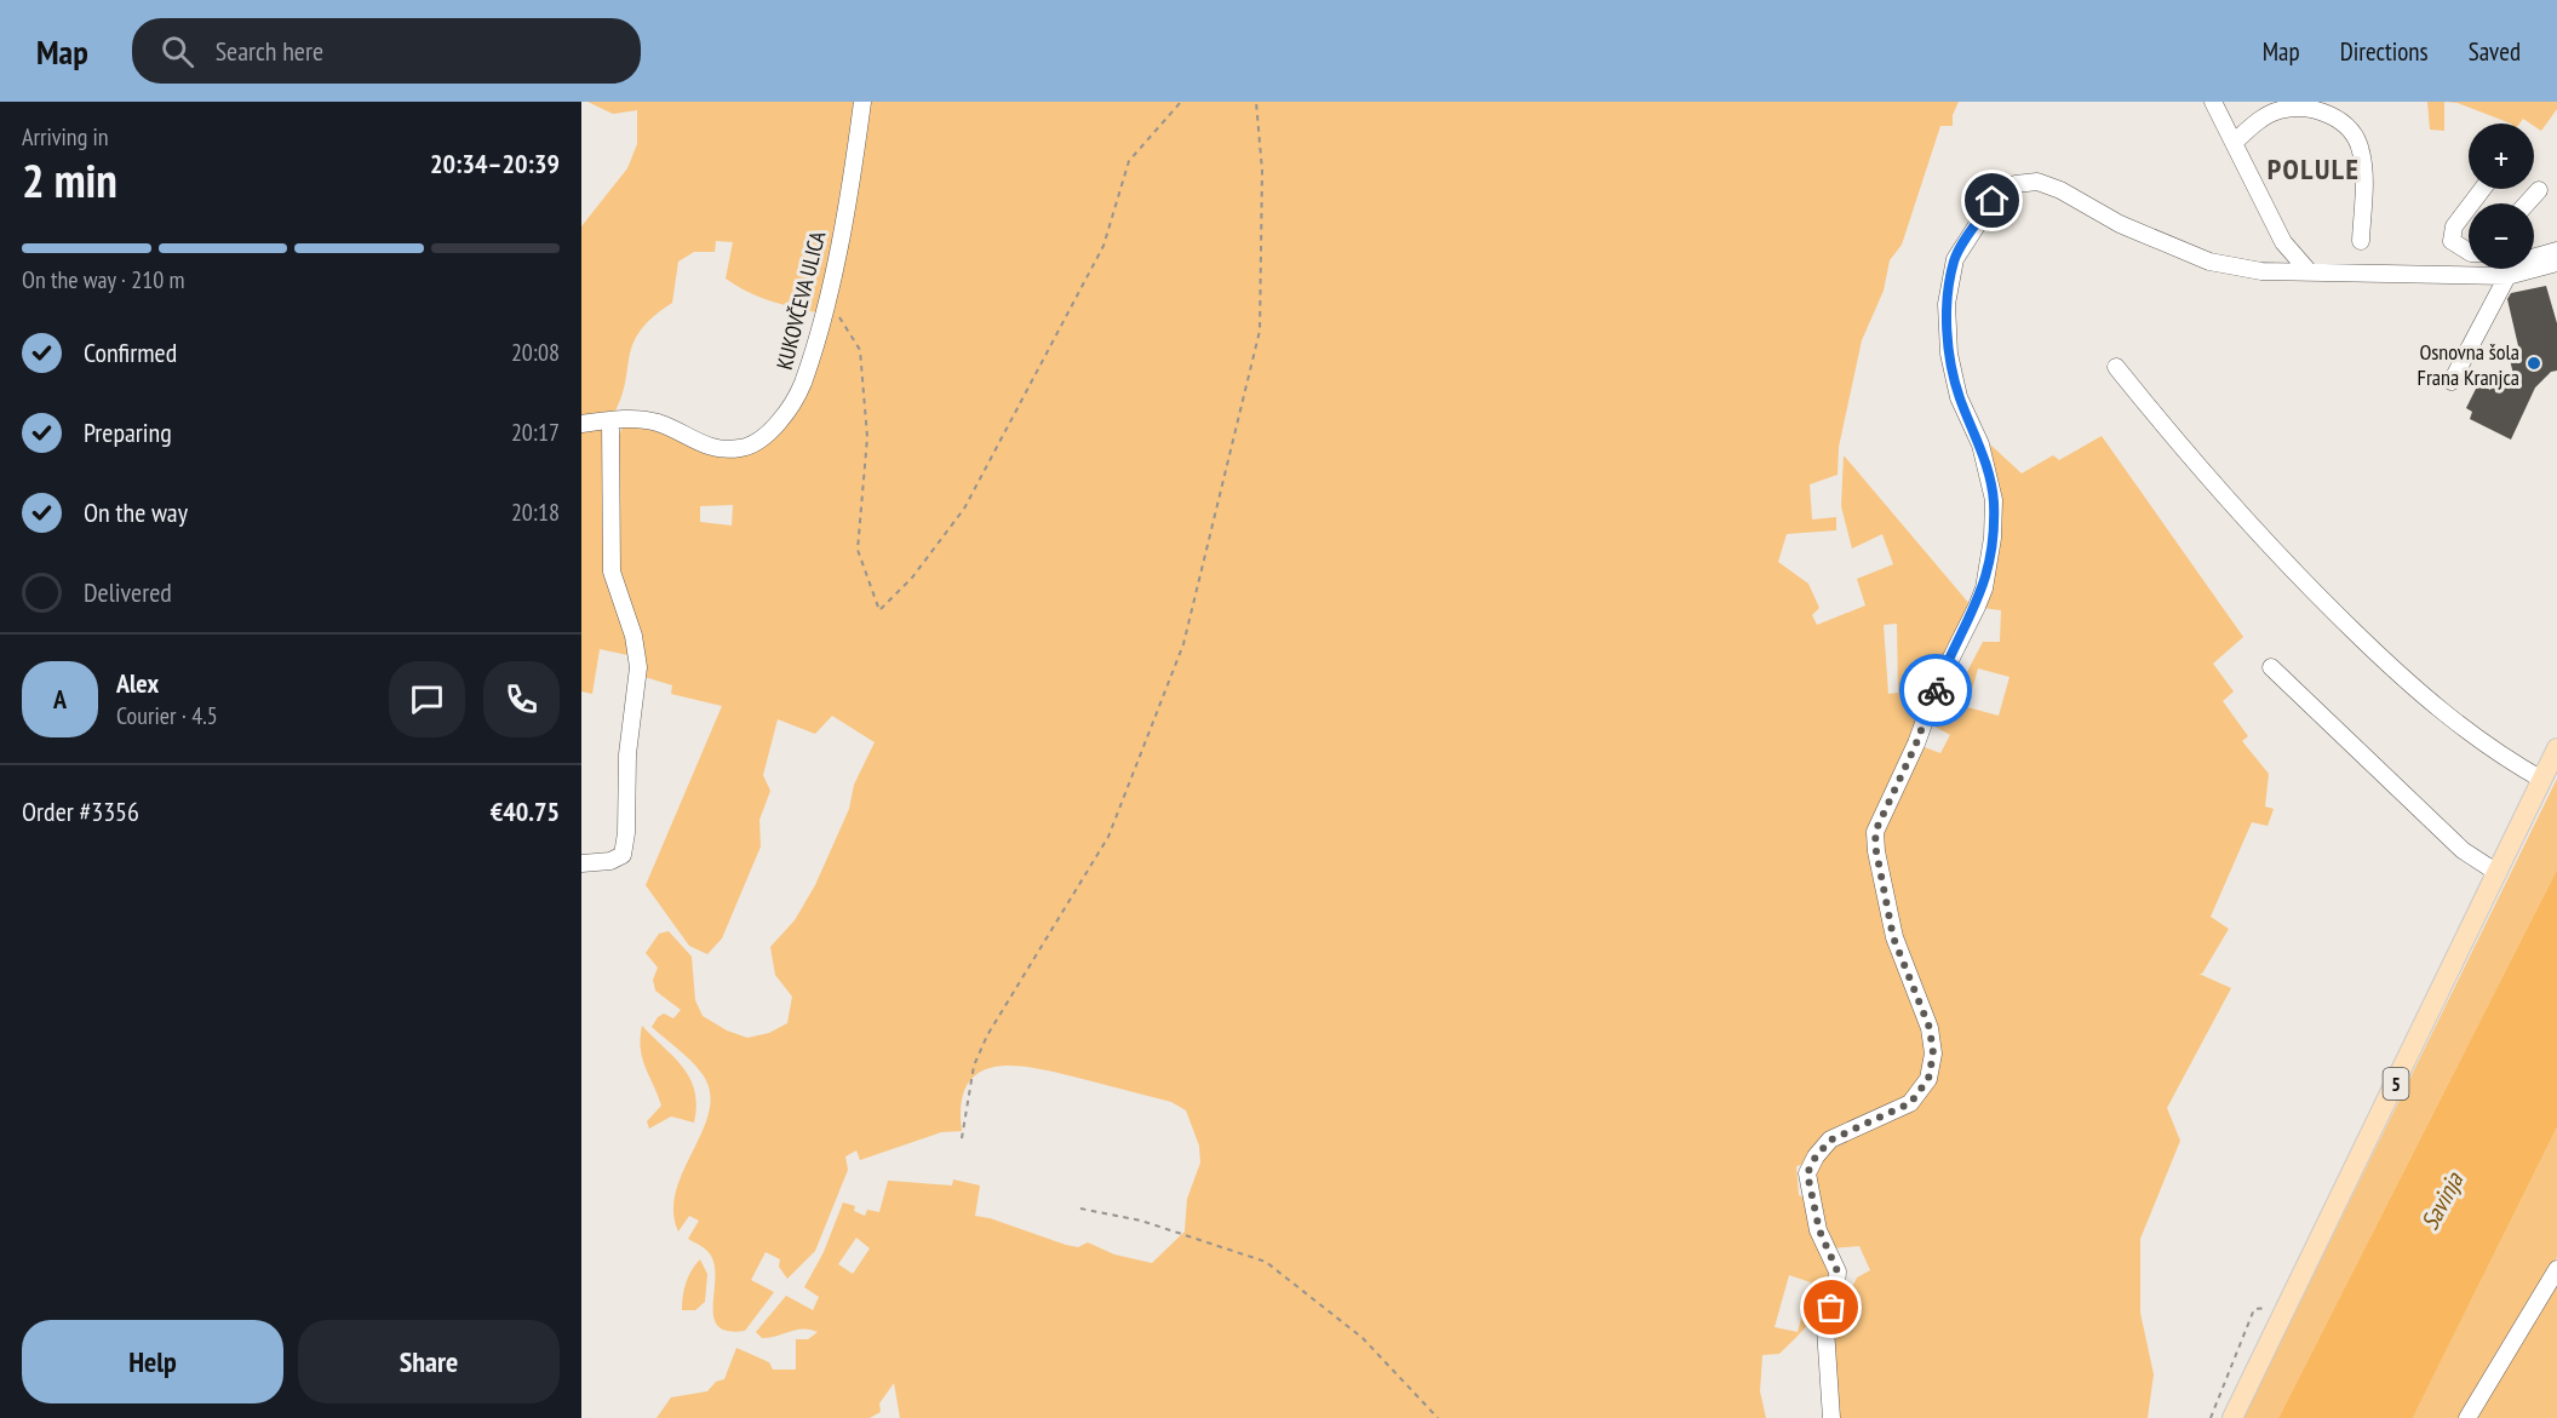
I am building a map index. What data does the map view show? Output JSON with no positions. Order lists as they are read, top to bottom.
{
  "streets": {
    "main road": ["5"],
    "street": ["KUKOVČEVA ULICA"]
  },
  "districts": ["POLULE"],
  "water": ["Savinja"],
  "places": ["Osnovna šola Frana Kranjca"],
  "page": {
    "header": "Map",
    "search": "Search here",
    "nav": ["Map", "Directions", "Saved"],
    "heading": ["2 min", "Arriving in", "20:34–20:39"],
    "panel": [
      "Alex",
      "Courier · 4.5",
      "Order #3356",
      "€40.75"
    ],
    "map_buttons": ["+", "−"],
    "bar": "On the way · 210 m",
    "list": [
      ["Confirmed", "20:08"],
      ["Preparing", "20:17"],
      ["On the way", "20:18"],
      "Delivered"
    ],
    "round": "A",
    "buttons": ["Help", "Share"]
  }
}
